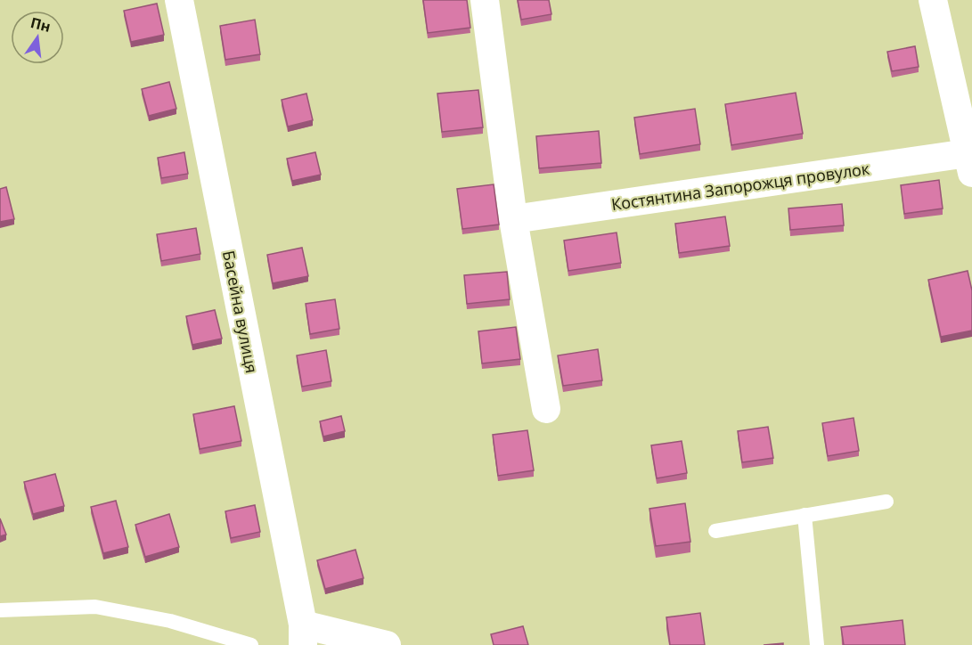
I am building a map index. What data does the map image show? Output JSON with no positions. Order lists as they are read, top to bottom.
{
  "streets": {
    "street": ["Костянтина Запорожця провулок", "Басейна вулиця"]
  },
  "north": "top"
}
